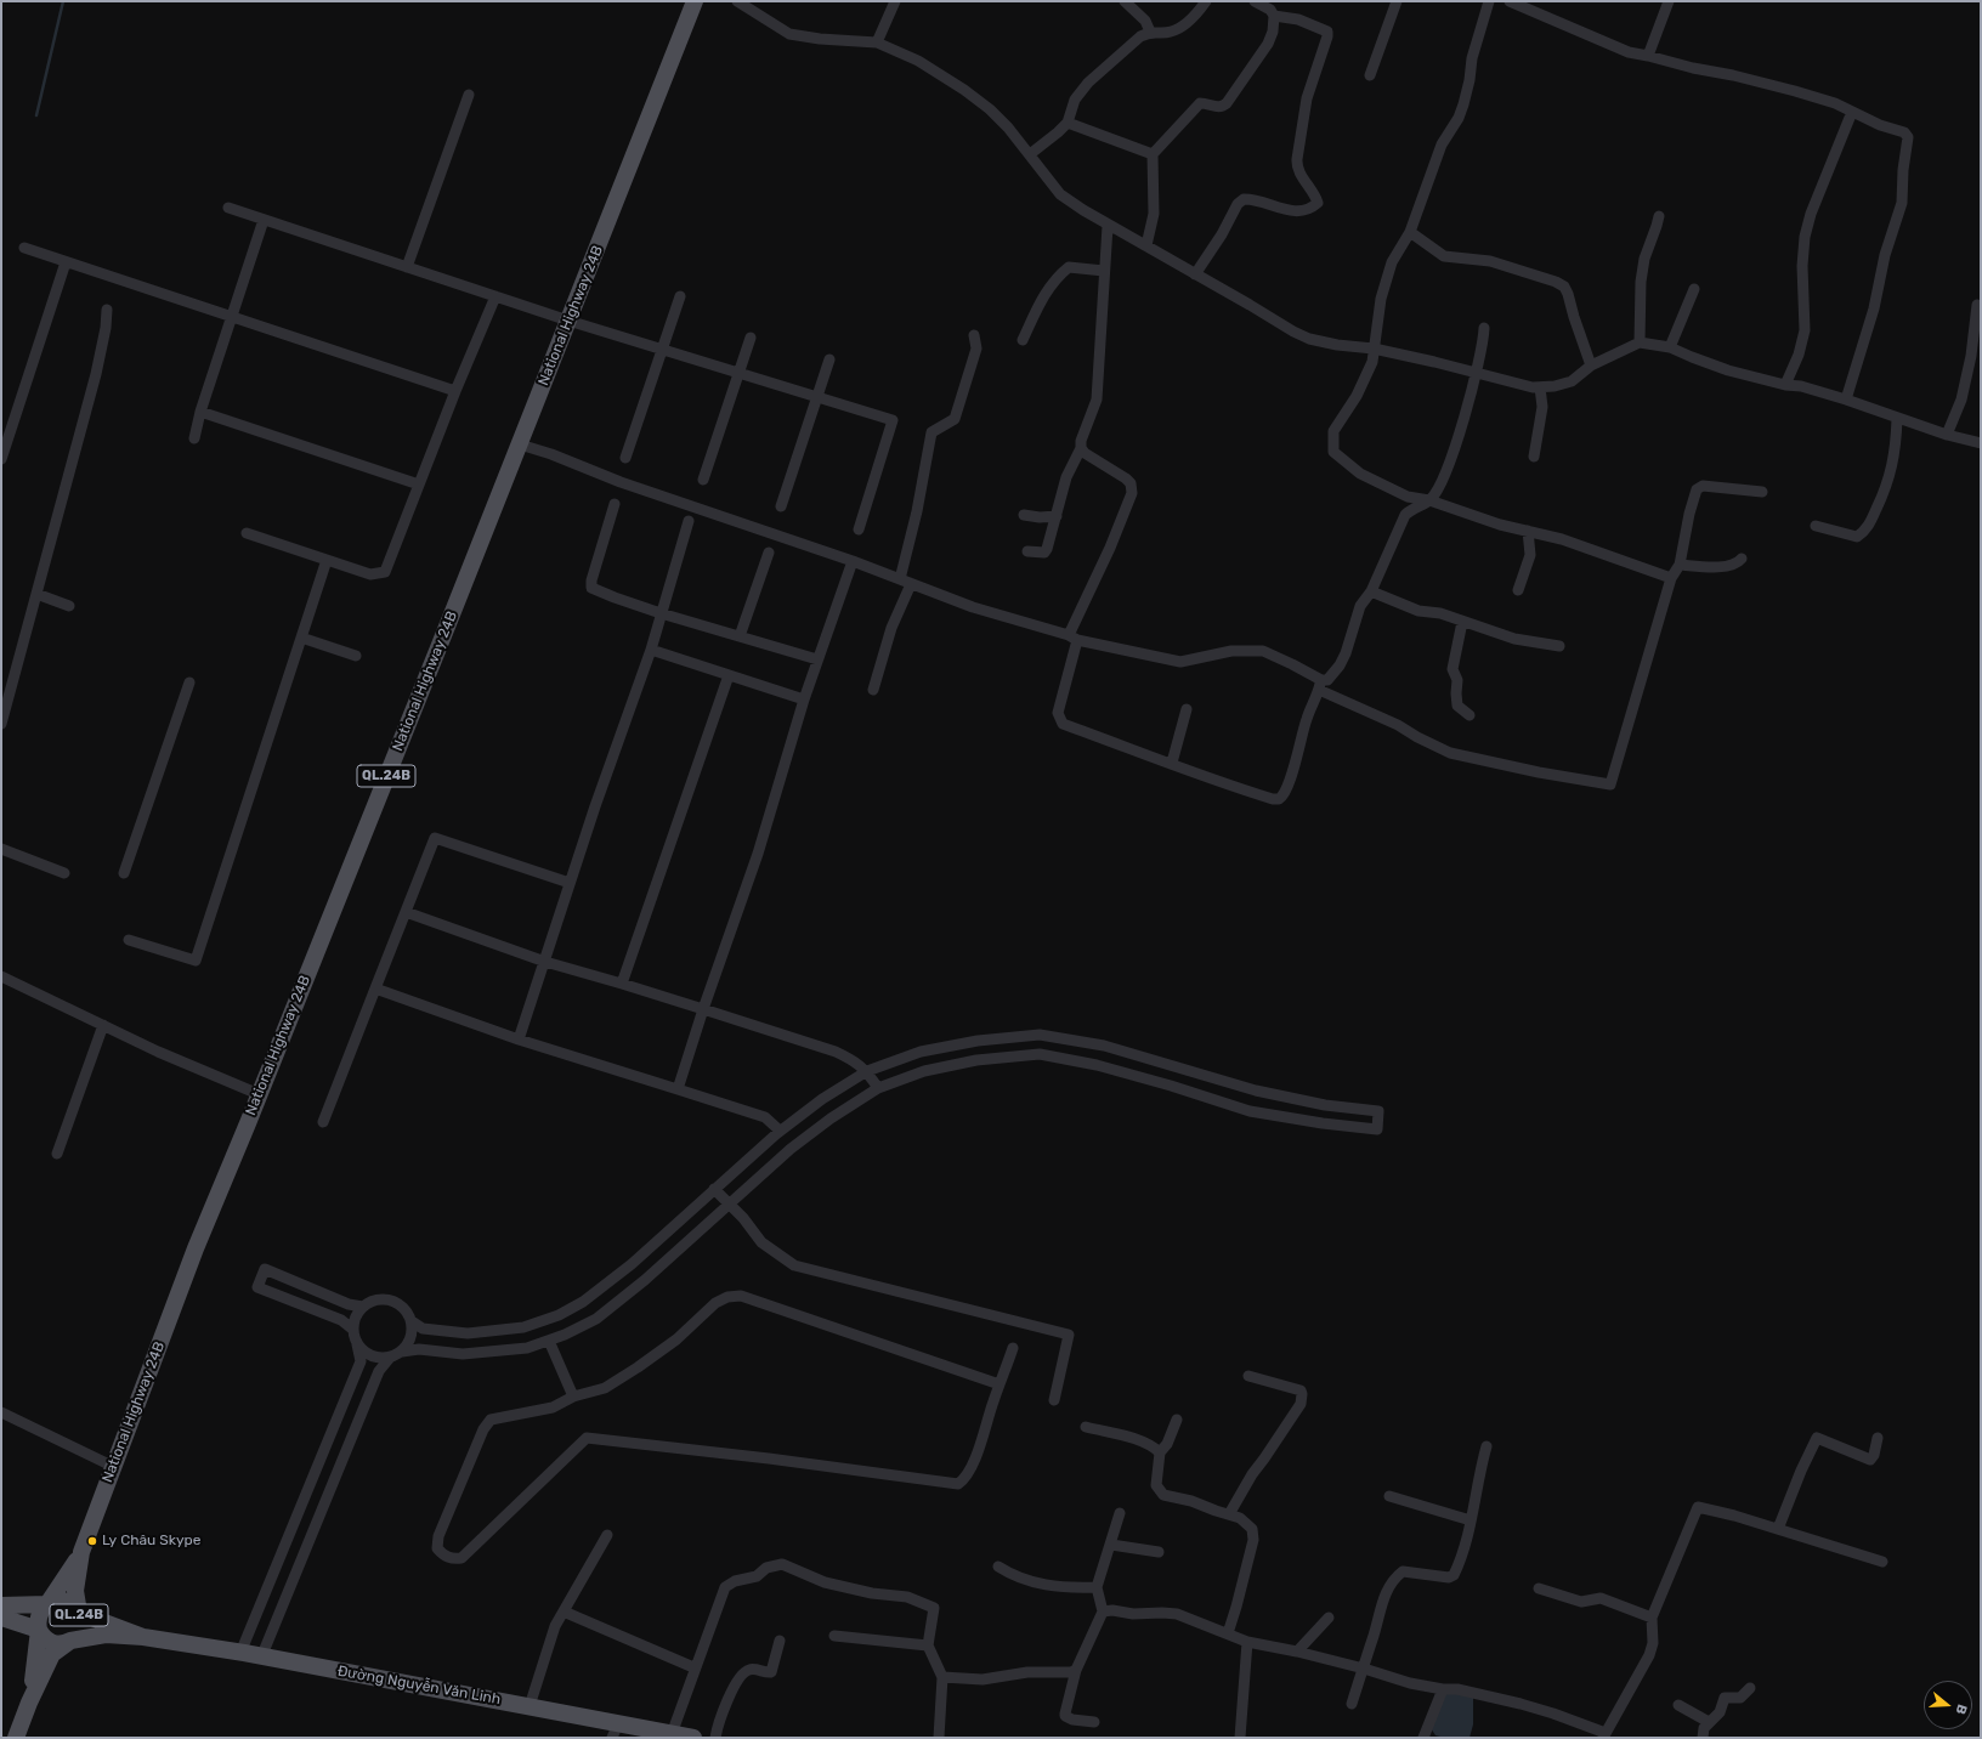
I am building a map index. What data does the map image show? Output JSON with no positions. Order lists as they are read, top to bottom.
{
  "streets": {
    "main road": ["National Highway 24B", "QL.24B", "Đường Nguyễn Văn Linh"]
  },
  "crossings": [
    ["QL.24B", "Đường Nguyễn Văn Linh"]
  ],
  "places": ["Ly Châu Skype"],
  "north": "right"
}
